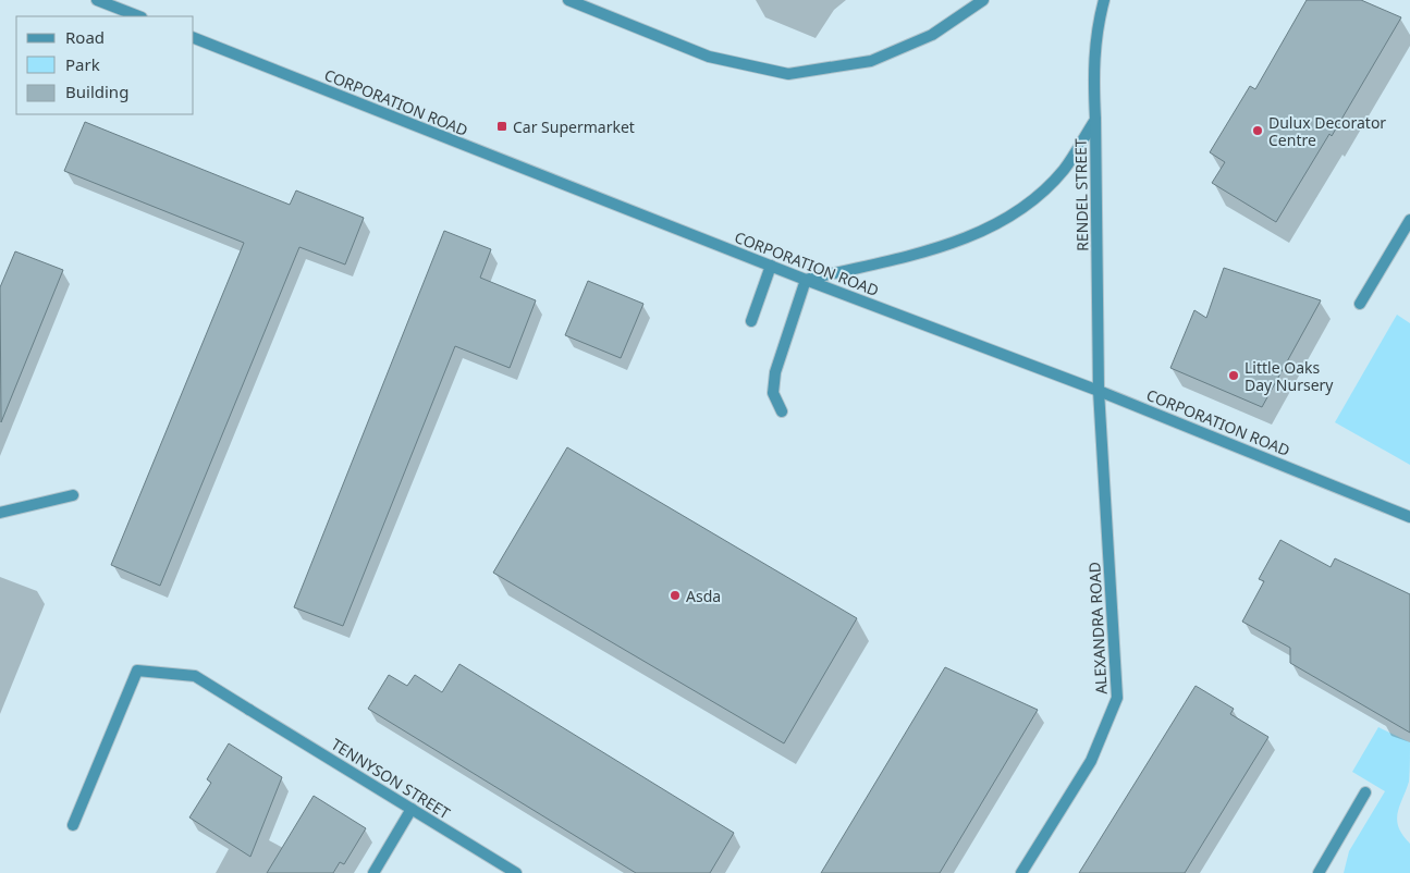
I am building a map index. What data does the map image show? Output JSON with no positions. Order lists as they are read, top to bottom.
{
  "streets": {
    "street": [
      "CORPORATION ROAD",
      "RENDEL STREET",
      "ALEXANDRA ROAD",
      "TENNYSON STREET"
    ]
  },
  "crossings": [
    ["CORPORATION ROAD", "RENDEL STREET"],
    ["CORPORATION ROAD", "ALEXANDRA ROAD"],
    ["RENDEL STREET", "ALEXANDRA ROAD"]
  ],
  "places": {
    "transit": ["Car Supermarket"],
    "other": ["Dulux Decorator Centre", "Little Oaks Day Nursery", "Asda"]
  },
  "legend": ["Road", "Park", "Building"]
}
